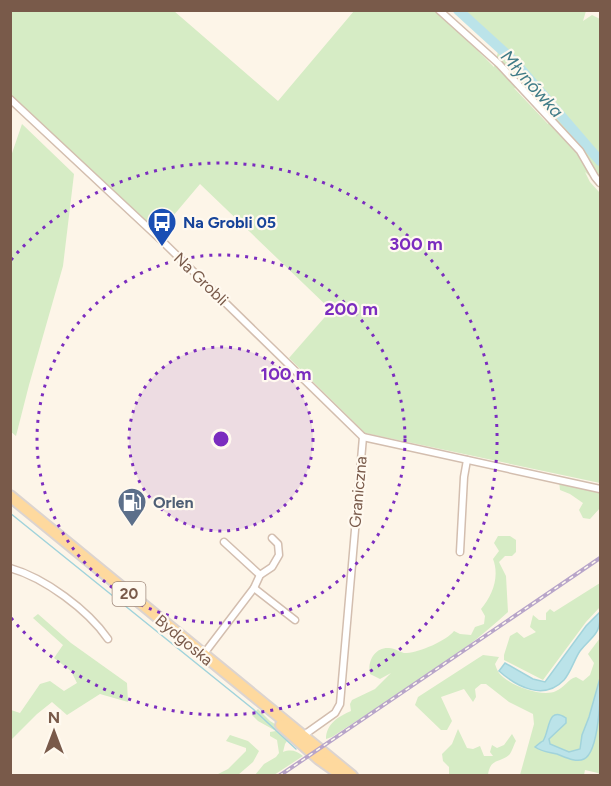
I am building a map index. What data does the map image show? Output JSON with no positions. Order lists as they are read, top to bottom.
{
  "streets": {
    "main road": ["20", "Bydgoska"],
    "street": ["Na Grobli", "Graniczna"]
  },
  "crossings": [
    ["Na Grobli", "Graniczna"],
    ["Graniczna", "Bydgoska"]
  ],
  "water": ["Młynówka"],
  "places": {
    "bus stop": ["Na Grobli 05"],
    "fuel station": ["Orlen"]
  },
  "north": "top",
  "rings": ["300 m", "200 m", "100 m"]
}
